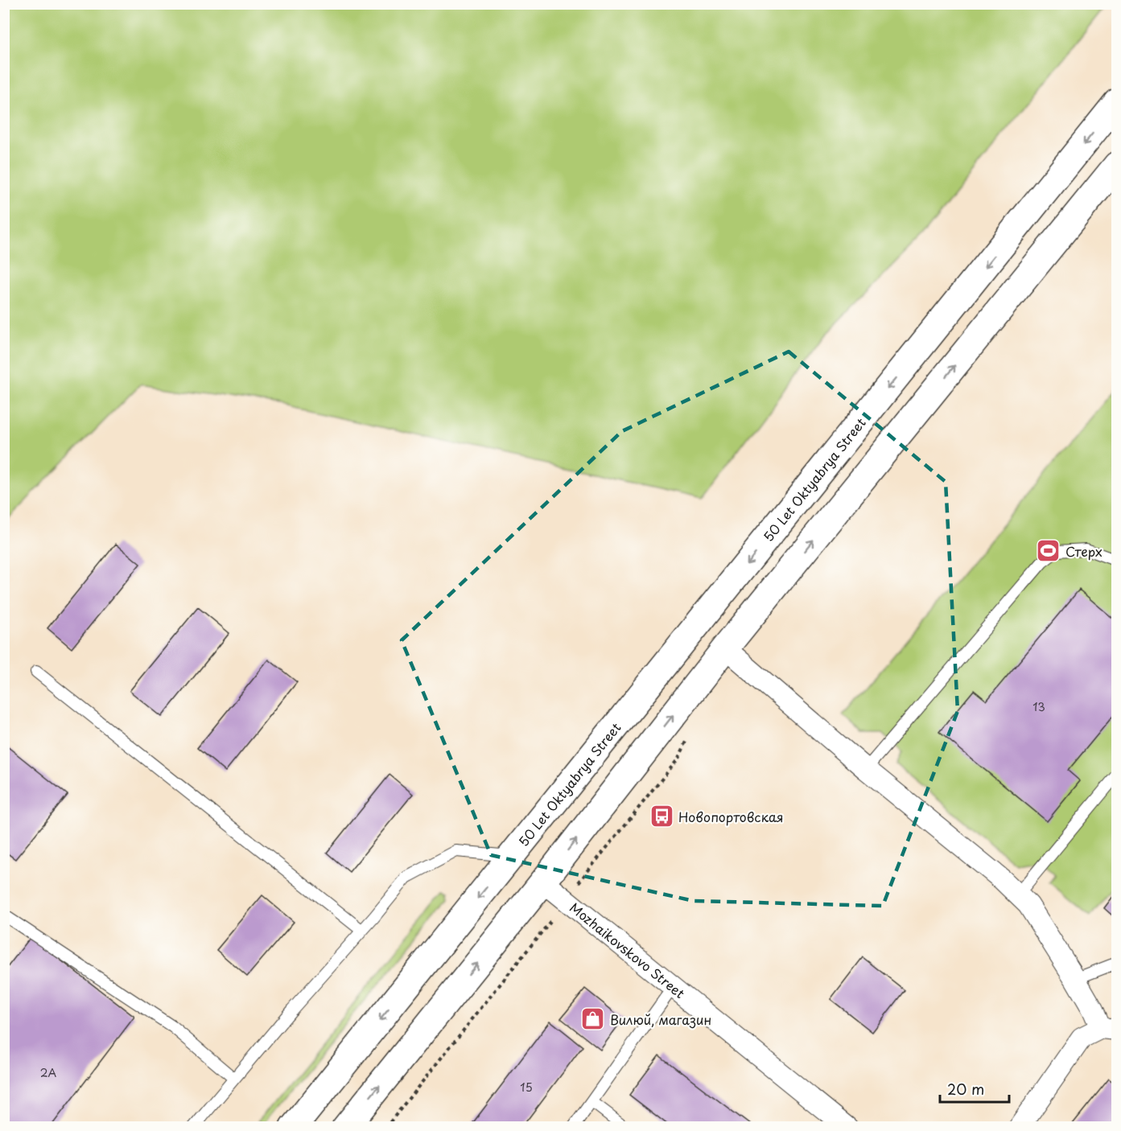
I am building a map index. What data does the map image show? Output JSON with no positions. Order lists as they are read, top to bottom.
{
  "streets": {
    "main road": ["50 Let Oktyabrya Street", "Mozhaikovskovo Street"]
  },
  "crossings": [
    ["50 Let Oktyabrya Street", "Mozhaikovskovo Street"]
  ],
  "places": {
    "sports": ["Стерх"],
    "bus stop": ["Новопортовская"],
    "shop": ["Вилюй, магазин"]
  },
  "house_numbers": ["13", "2А", "15"],
  "scale_bar": "20 m"
}
